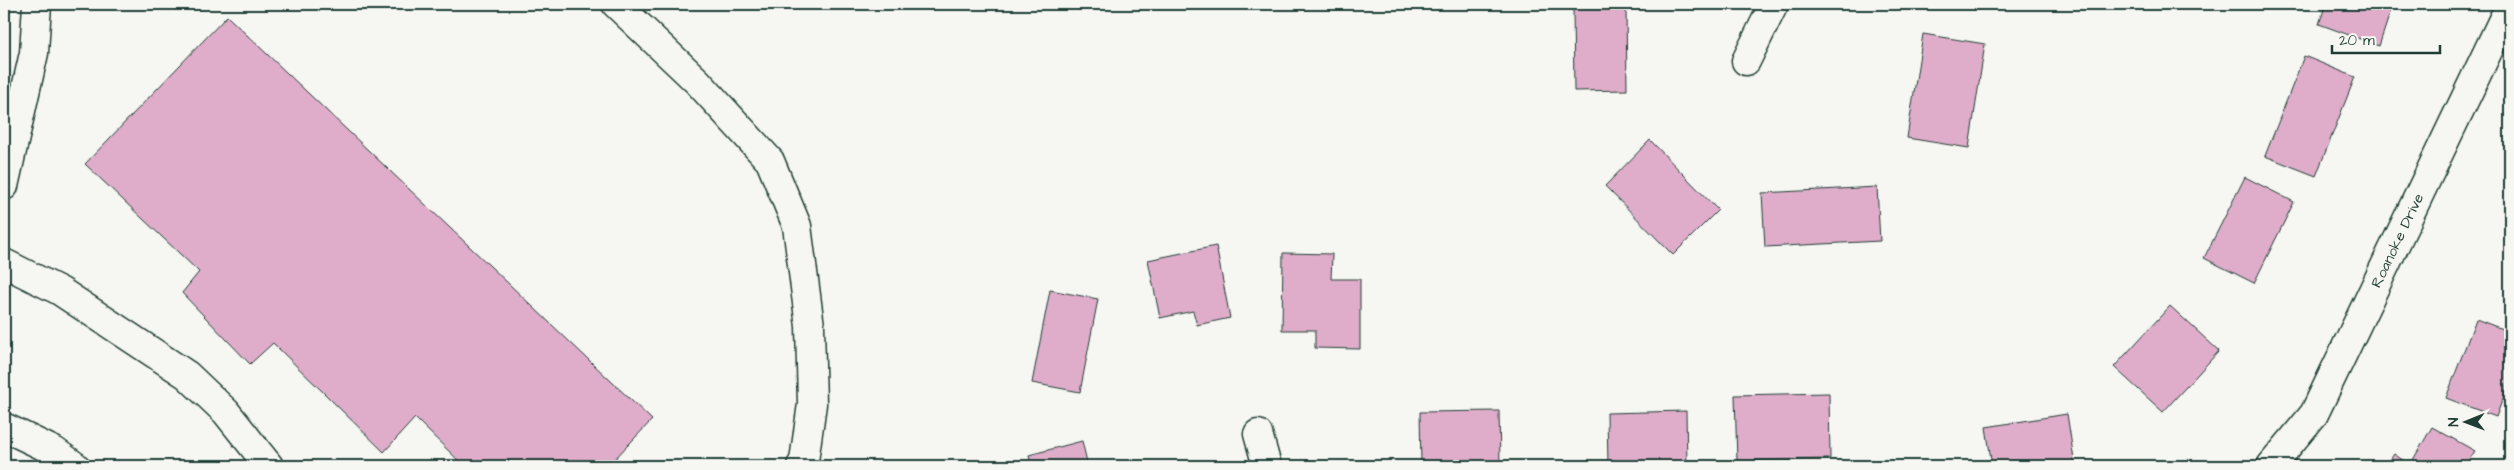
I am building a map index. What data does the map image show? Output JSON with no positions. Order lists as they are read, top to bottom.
{
  "streets": {
    "street": ["Roanoke Drive"]
  },
  "scale_bar": "20 m",
  "north": "left"
}
